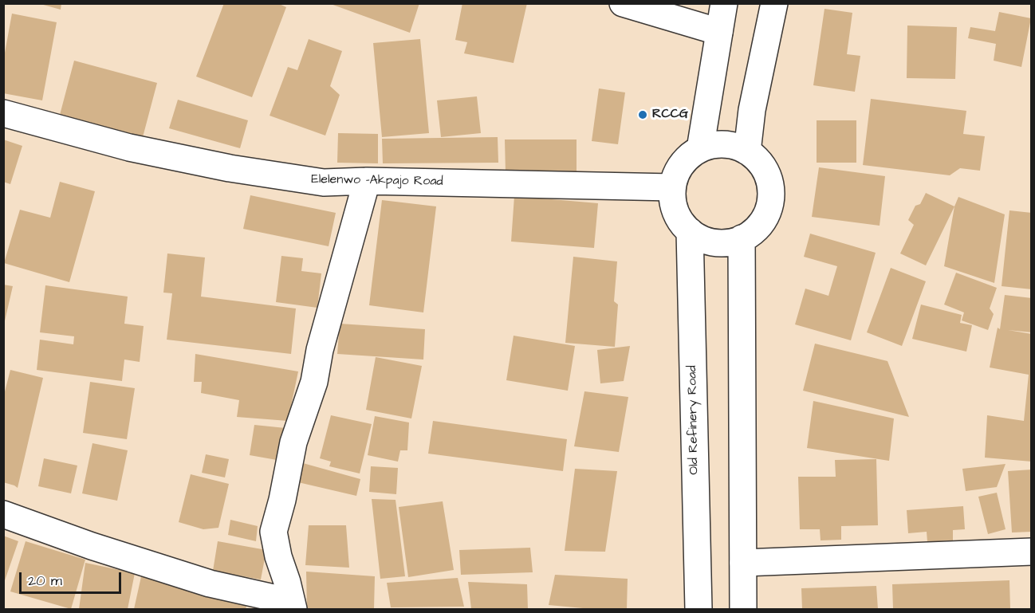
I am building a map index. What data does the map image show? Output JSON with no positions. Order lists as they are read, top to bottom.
{
  "streets": {
    "street": ["Elelenwo -Akpajo Road", "Old Refinery Road"]
  },
  "crossings": [
    ["Elelenwo -Akpajo Road", "Old Refinery Road"]
  ],
  "places": ["RCCG"],
  "scale_bar": "20 m"
}
